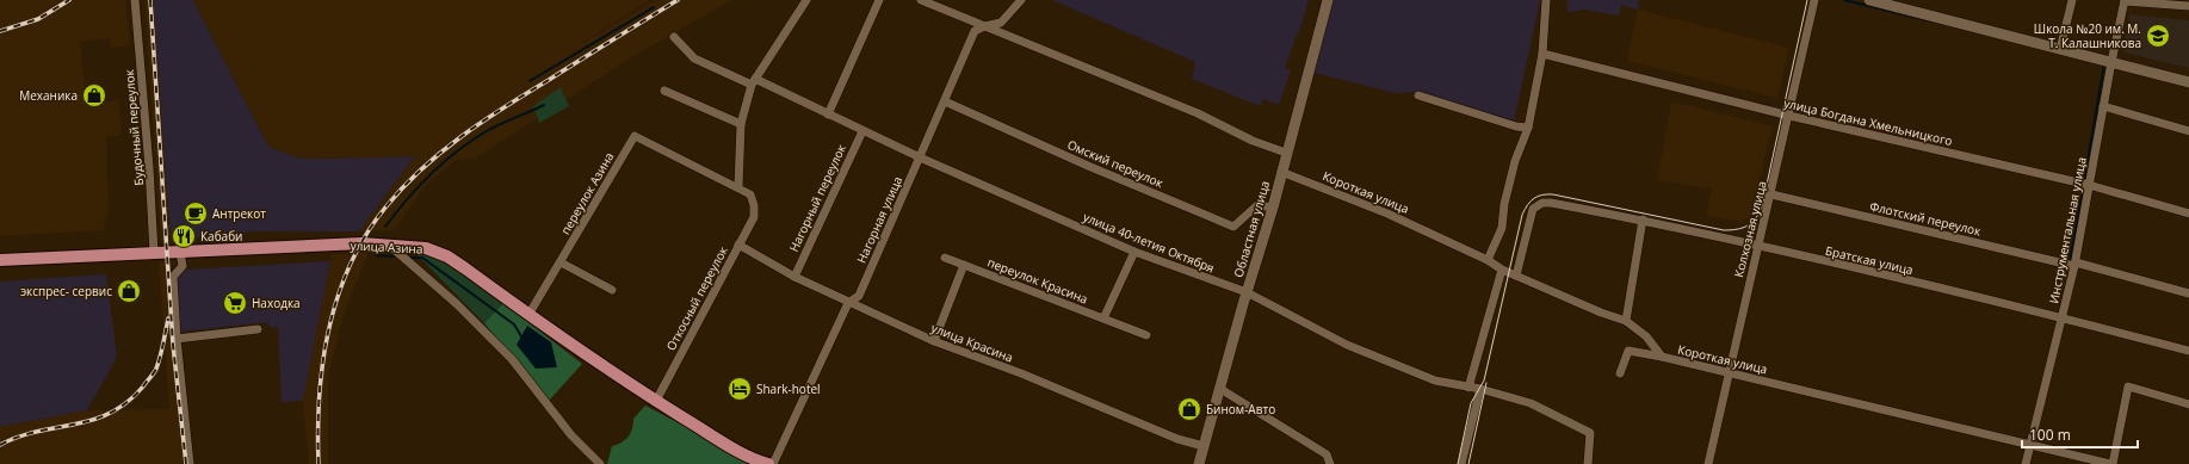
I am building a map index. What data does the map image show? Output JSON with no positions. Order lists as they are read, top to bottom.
{
  "streets": {
    "main road": ["Областная улица", "улица Азина"],
    "street": [
      "улица Богдана Хмельницкого",
      "Будочный переулок",
      "Омский переулок",
      "Короткая улица",
      "переулок Азина",
      "Нагорный переулок",
      "Флотский переулок",
      "Нагорная улица",
      "Колхозная улица",
      "Инструментальная улица",
      "улица 40-летия Октября",
      "Братская улица",
      "переулок Красина",
      "Откосный переулок",
      "улица Красина"
    ]
  },
  "crossings": [
    ["улица Богдана Хмельницкого", "Колхозная улица"],
    ["улица Богдана Хмельницкого", "Инструментальная улица"],
    ["Будочный переулок", "улица Азина"],
    ["Омский переулок", "Нагорная улица"],
    ["Омский переулок", "Областная улица"],
    ["Короткая улица", "Областная улица"],
    ["Короткая улица", "Колхозная улица"],
    ["Короткая улица", "Инструментальная улица"],
    ["Короткая улица", "Братская улица"],
    ["переулок Азина", "улица Азина"],
    ["переулок Азина", "Откосный переулок"],
    ["Нагорный переулок", "улица 40-летия Октября"],
    ["Нагорный переулок", "улица Красина"],
    ["Флотский переулок", "Колхозная улица"],
    ["Флотский переулок", "Инструментальная улица"],
    ["Нагорная улица", "улица 40-летия Октября"],
    ["Нагорная улица", "улица Красина"],
    ["Областная улица", "улица 40-летия Октября"],
    ["Областная улица", "улица Красина"],
    ["Колхозная улица", "Братская улица"],
    ["Инструментальная улица", "Братская улица"],
    ["улица Азина", "Откосный переулок"],
    ["Откосный переулок", "улица Красина"]
  ],
  "places": {
    "school or university": ["Школа №20 им. М. Т. Калашникова"],
    "shop": ["Механика", "экспрес- сервис", "Бином-Авто"],
    "cafe": ["Антрекот"],
    "restaurant": ["Кабаби"],
    "supermarket": ["Находка"],
    "hotel": ["Shark-hotel"]
  },
  "scale_bar": "100 m"
}
